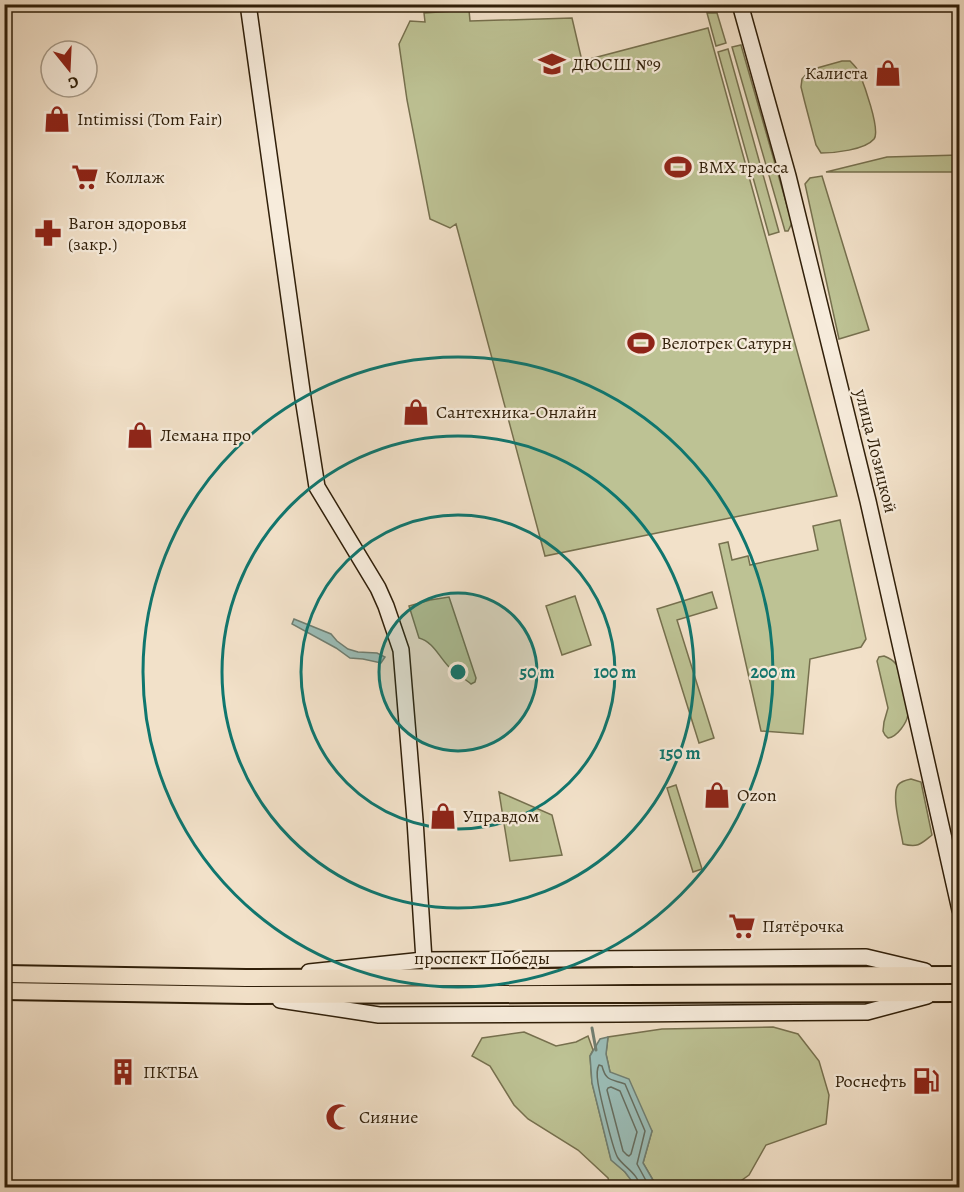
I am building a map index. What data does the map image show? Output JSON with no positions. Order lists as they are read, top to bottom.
{
  "streets": {
    "main road": ["проспект Победы"],
    "street": ["улица Лозицкой"]
  },
  "places": {
    "school or university": ["ДЮСШ №9"],
    "shop": [
      "Калиста",
      "Intimissi (Tom Fair)",
      "Сантехника-Онлайн",
      "Лемана про",
      "Ozon",
      "Управдом"
    ],
    "sports": ["BMX трасса", "Велотрек Сатурн"],
    "supermarket": ["Коллаж", "Пятёрочка"],
    "pharmacy": ["Вагон здоровья (закр.)"],
    "building": ["ПКТБА"],
    "fuel station": ["Роснефть"],
    "mosque": ["Сияние"]
  },
  "north": "bottom",
  "rings": [
    "50 m",
    "100 m",
    "200 m",
    "150 m"
  ]
}
